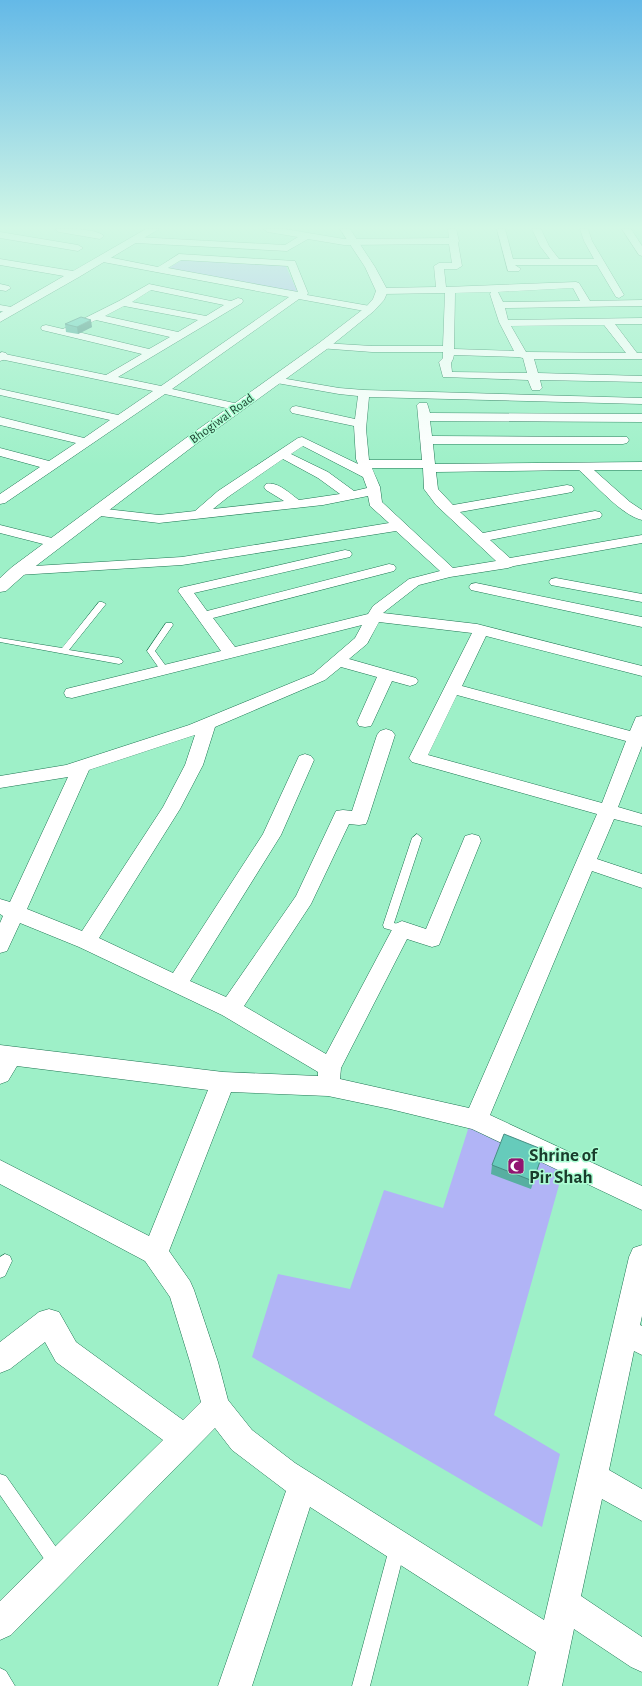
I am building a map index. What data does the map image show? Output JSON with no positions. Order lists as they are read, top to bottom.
{
  "streets": {
    "main road": ["Bhogiwal Road"]
  },
  "places": {
    "mosque": ["Shrine of Pir Shah"]
  }
}
